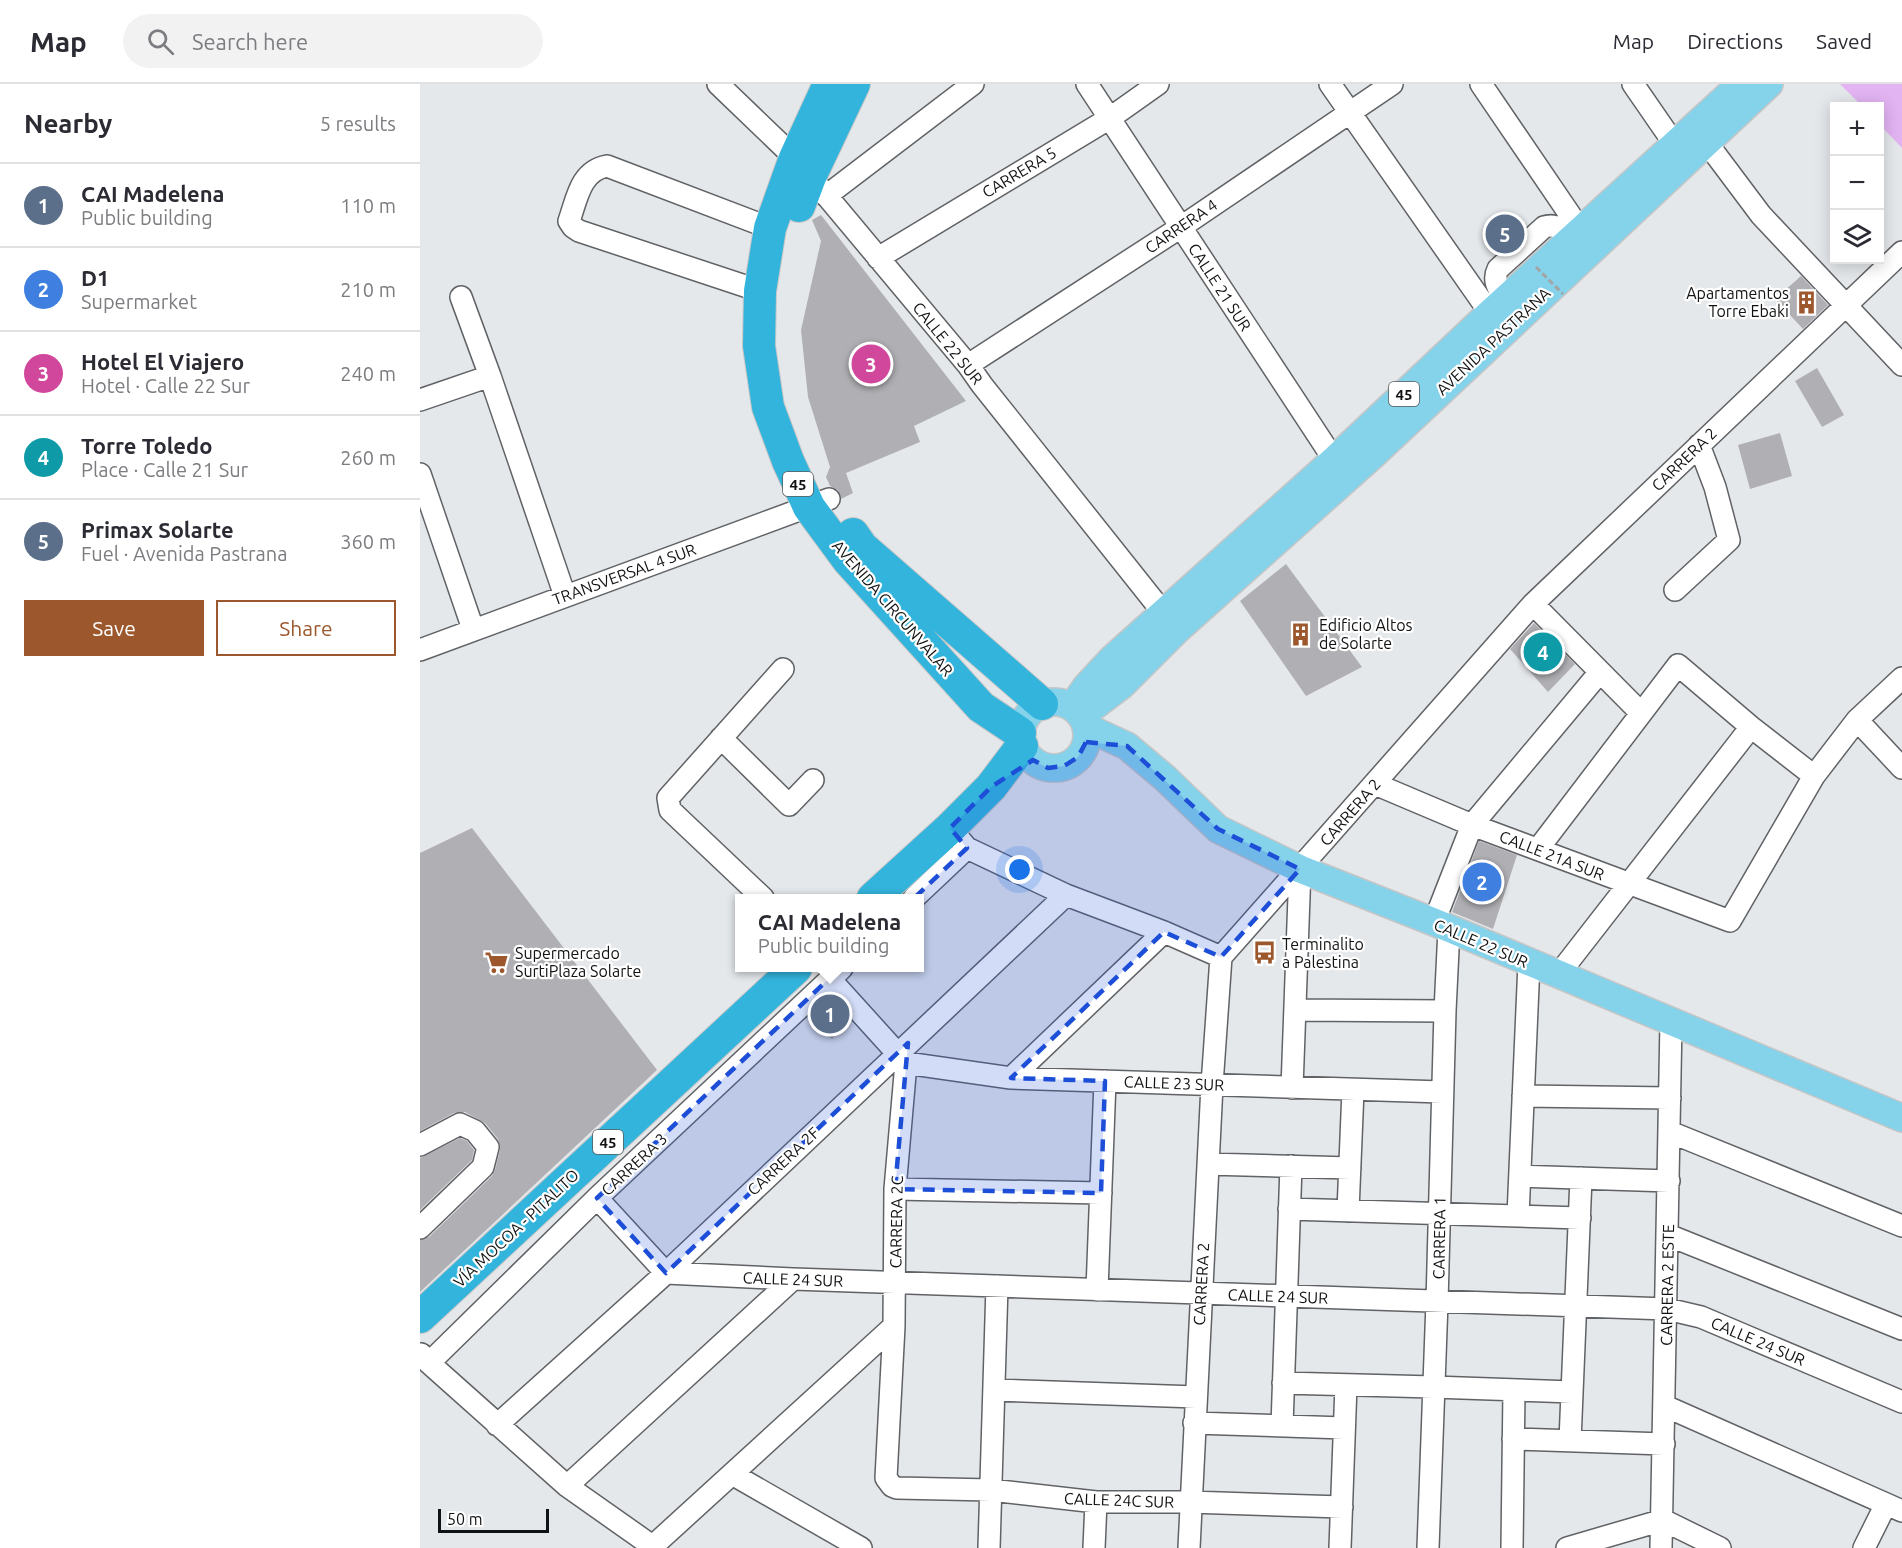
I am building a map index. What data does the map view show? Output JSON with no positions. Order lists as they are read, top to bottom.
{
  "streets": {
    "highway": ["45", "AVENIDA CIRCUNVALAR", "VÍA MOCOA - PITALITO"],
    "main road": ["AVENIDA PASTRANA", "CALLE 22 SUR"],
    "street": [
      "CARRERA 5",
      "CARRERA 4",
      "CALLE 21 SUR",
      "CARRERA 2",
      "TRANSVERSAL 4 SUR",
      "CALLE 21A SUR",
      "CALLE 23 SUR",
      "CARRERA 2F",
      "CARRERA 3",
      "CARRERA 2C",
      "CARRERA 1",
      "CALLE 24 SUR",
      "CARRERA 2 ESTE",
      "CALLE 24C SUR"
    ]
  },
  "crossings": [
    ["CARRERA 5", "CALLE 21 SUR"],
    ["CARRERA 5", "CALLE 22 SUR"],
    ["CARRERA 4", "CALLE 21 SUR"],
    ["CARRERA 4", "CALLE 22 SUR"],
    ["CALLE 21 SUR", "AVENIDA PASTRANA"],
    ["AVENIDA PASTRANA", "CALLE 22 SUR"],
    ["AVENIDA PASTRANA", "AVENIDA CIRCUNVALAR"],
    ["CALLE 22 SUR", "CARRERA 2"],
    ["CALLE 22 SUR", "AVENIDA CIRCUNVALAR"],
    ["CALLE 22 SUR", "CARRERA 1"],
    ["CALLE 22 SUR", "CARRERA 2 ESTE"],
    ["CARRERA 2", "CALLE 21A SUR"],
    ["CARRERA 2", "CALLE 23 SUR"],
    ["CARRERA 2", "CALLE 24 SUR"],
    ["CARRERA 2", "CALLE 24C SUR"],
    ["TRANSVERSAL 4 SUR", "AVENIDA CIRCUNVALAR"],
    ["CALLE 21A SUR", "CARRERA 1"],
    ["CALLE 23 SUR", "CARRERA 2F"],
    ["CALLE 23 SUR", "CARRERA 2C"],
    ["CALLE 23 SUR", "CARRERA 1"],
    ["CARRERA 2F", "CARRERA 2C"],
    ["CARRERA 2F", "CALLE 24 SUR"],
    ["CARRERA 2C", "CALLE 24 SUR"],
    ["CARRERA 2C", "CALLE 24C SUR"],
    ["CARRERA 1", "CALLE 24 SUR"],
    ["CALLE 24 SUR", "CARRERA 2 ESTE"]
  ],
  "places": {
    "building": ["Apartamentos Torre Ebaki", "Edificio Altos de Solarte"],
    "bus stop": ["Terminalito a Palestina"],
    "supermarket": ["Supermercado SurtiPlaza Solarte"]
  },
  "scale_bar": "50 m",
  "page": {
    "header": "Map",
    "search": "Search here",
    "nav": ["Map", "Directions", "Saved"],
    "heading": ["Nearby", "5 results"],
    "map_buttons": ["+", "−"],
    "list": [
      {
        "mark": "1",
        "name": "CAI Madelena",
        "note": "Public building",
        "value": "110 m"
      },
      {
        "mark": "2",
        "name": "D1",
        "note": "Supermarket",
        "value": "210 m"
      },
      {
        "mark": "3",
        "name": "Hotel El Viajero",
        "note": "Hotel · Calle 22 Sur",
        "value": "240 m"
      },
      {
        "mark": "4",
        "name": "Torre Toledo",
        "note": "Place · Calle 21 Sur",
        "value": "260 m"
      },
      {
        "mark": "5",
        "name": "Primax Solarte",
        "note": "Fuel · Avenida Pastrana",
        "value": "360 m"
      }
    ],
    "pins": [
      "5",
      "3",
      "4",
      "2",
      "1"
    ],
    "buttons": ["Save", "Share"],
    "popup": ["CAI Madelena", "Public building"],
    "scale": "50 m"
  }
}
